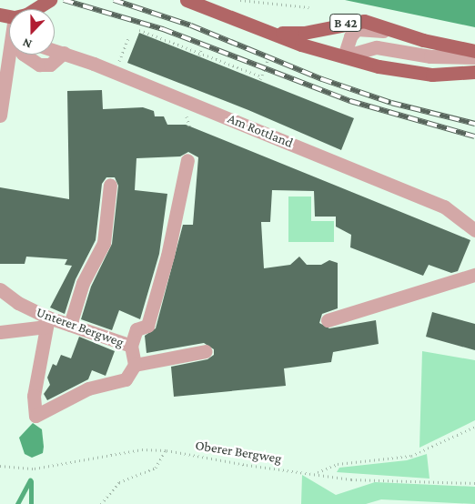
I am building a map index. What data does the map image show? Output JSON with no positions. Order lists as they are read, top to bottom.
{
  "streets": {
    "main road": ["B 42"],
    "street": ["Am Rottland", "Unterer Bergweg"],
    "path": ["Oberer Bergweg"]
  },
  "north": "bottom"
}
